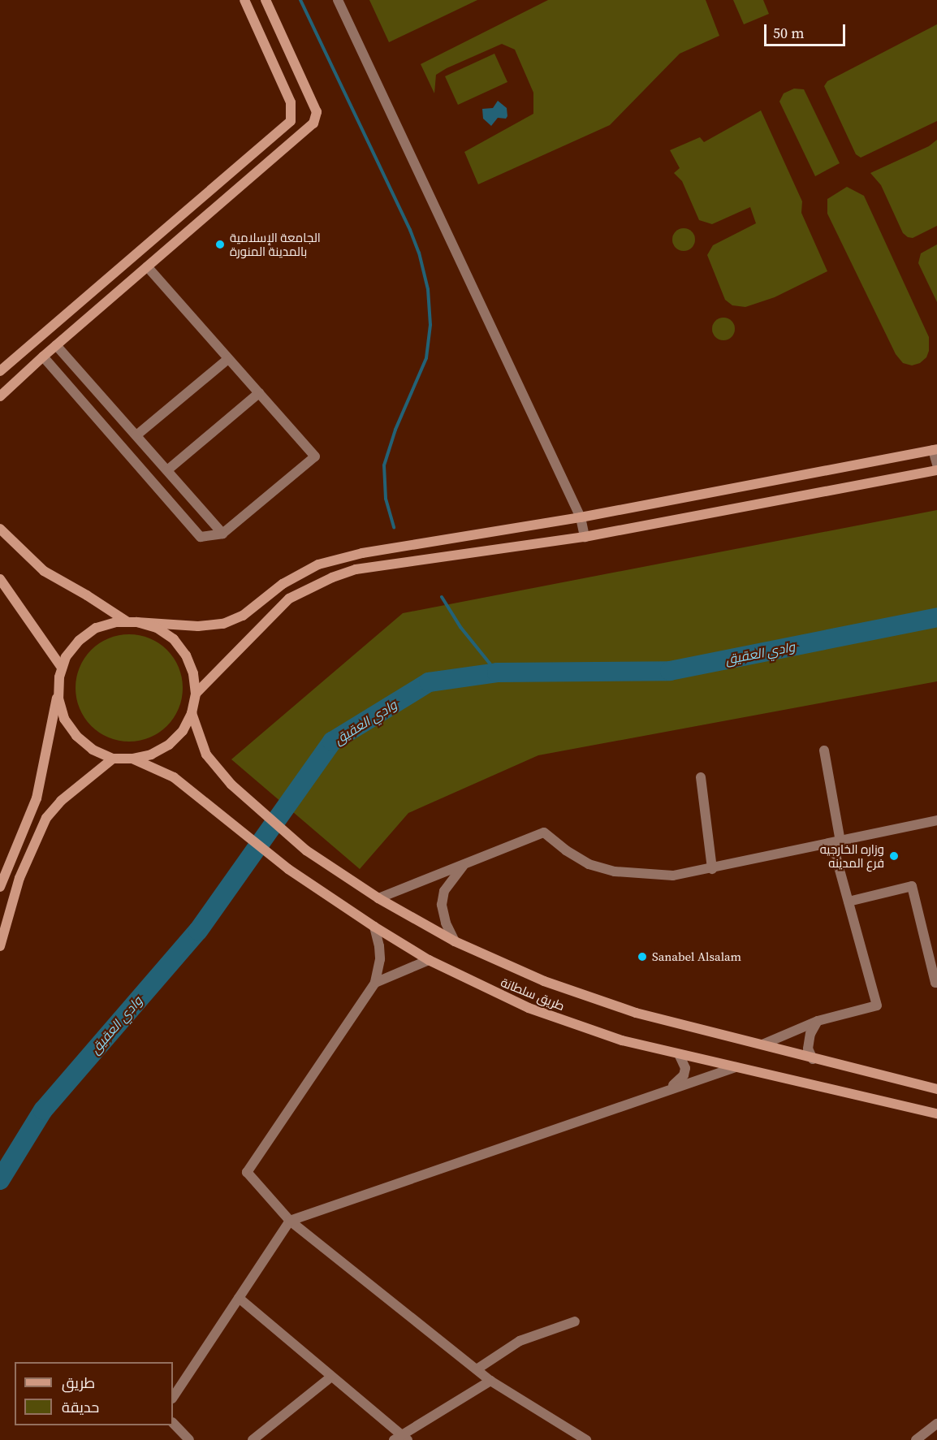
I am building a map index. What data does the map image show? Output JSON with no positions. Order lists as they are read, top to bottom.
{
  "streets": {
    "main road": ["طريق سلطانة"]
  },
  "water": ["وادي العقيق"],
  "places": ["الجامعة الإسلامية بالمدينة المنورة", "وزاره الخارجيه فرع المدينه", "Sanabel Alsalam"],
  "legend": ["طريق", "حديقة"],
  "scale_bar": "50 m"
}
